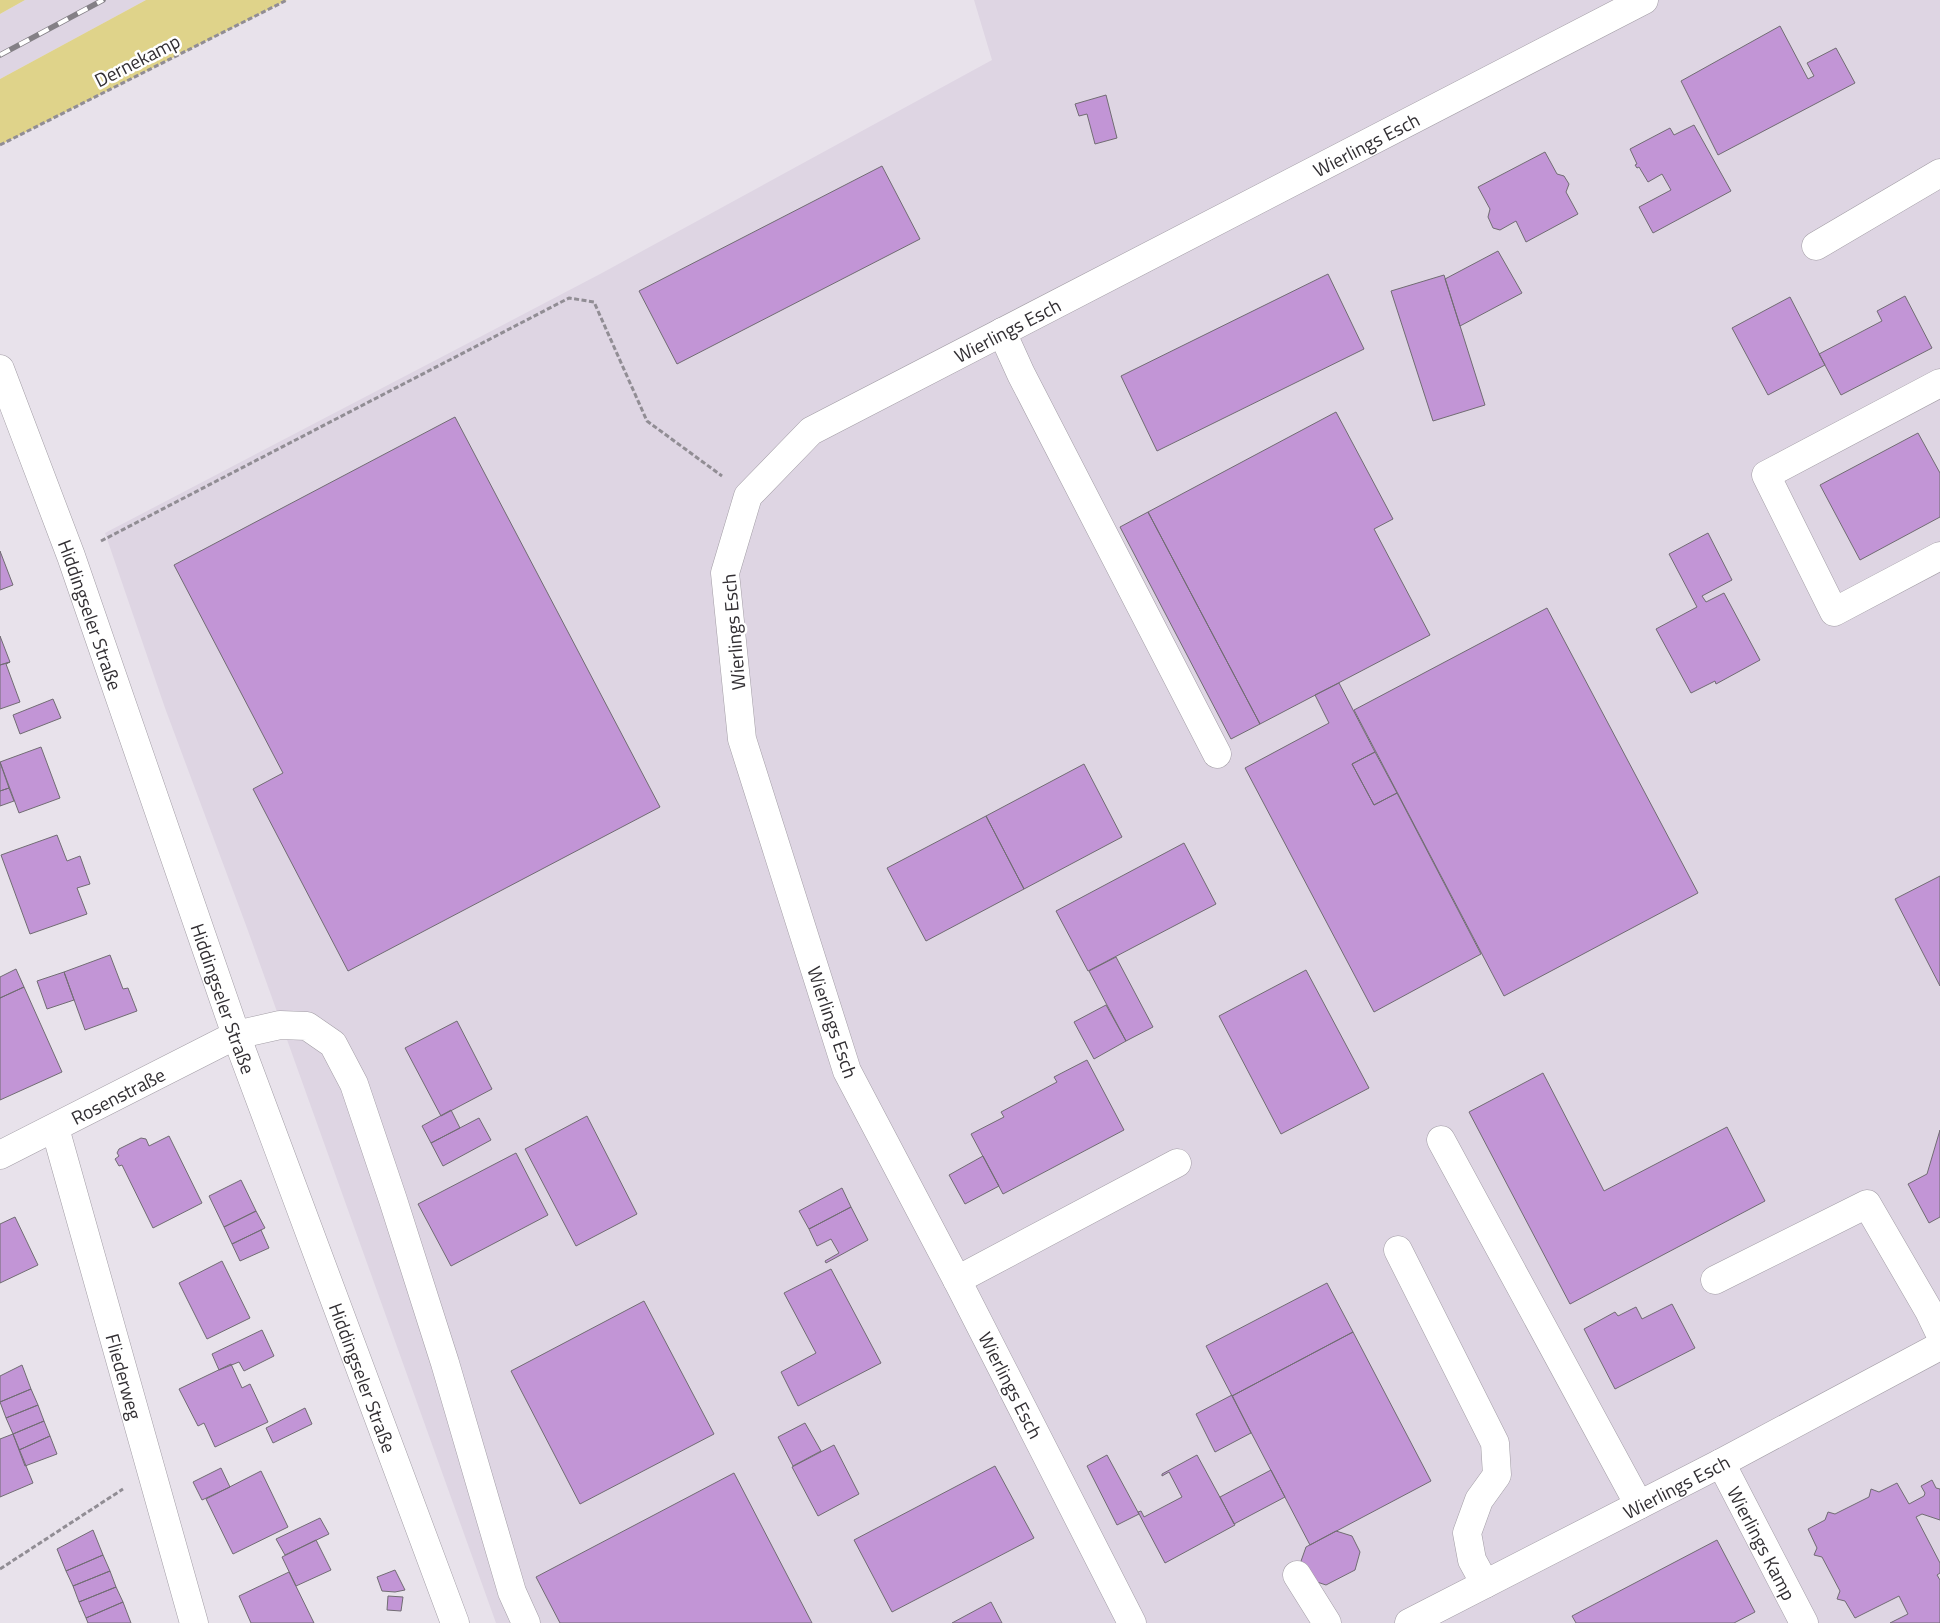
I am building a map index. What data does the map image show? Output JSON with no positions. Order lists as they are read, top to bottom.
{
  "streets": {
    "street": [
      "Wierlings Esch",
      "Hiddingseler Straße",
      "Rosenstraße",
      "Fliederweg",
      "Wierlings Kamp"
    ],
    "path": ["Dernekamp"]
  },
  "crossings": [
    ["Wierlings Esch", "Wierlings Kamp"],
    ["Hiddingseler Straße", "Rosenstraße"],
    ["Rosenstraße", "Fliederweg"]
  ]
}
